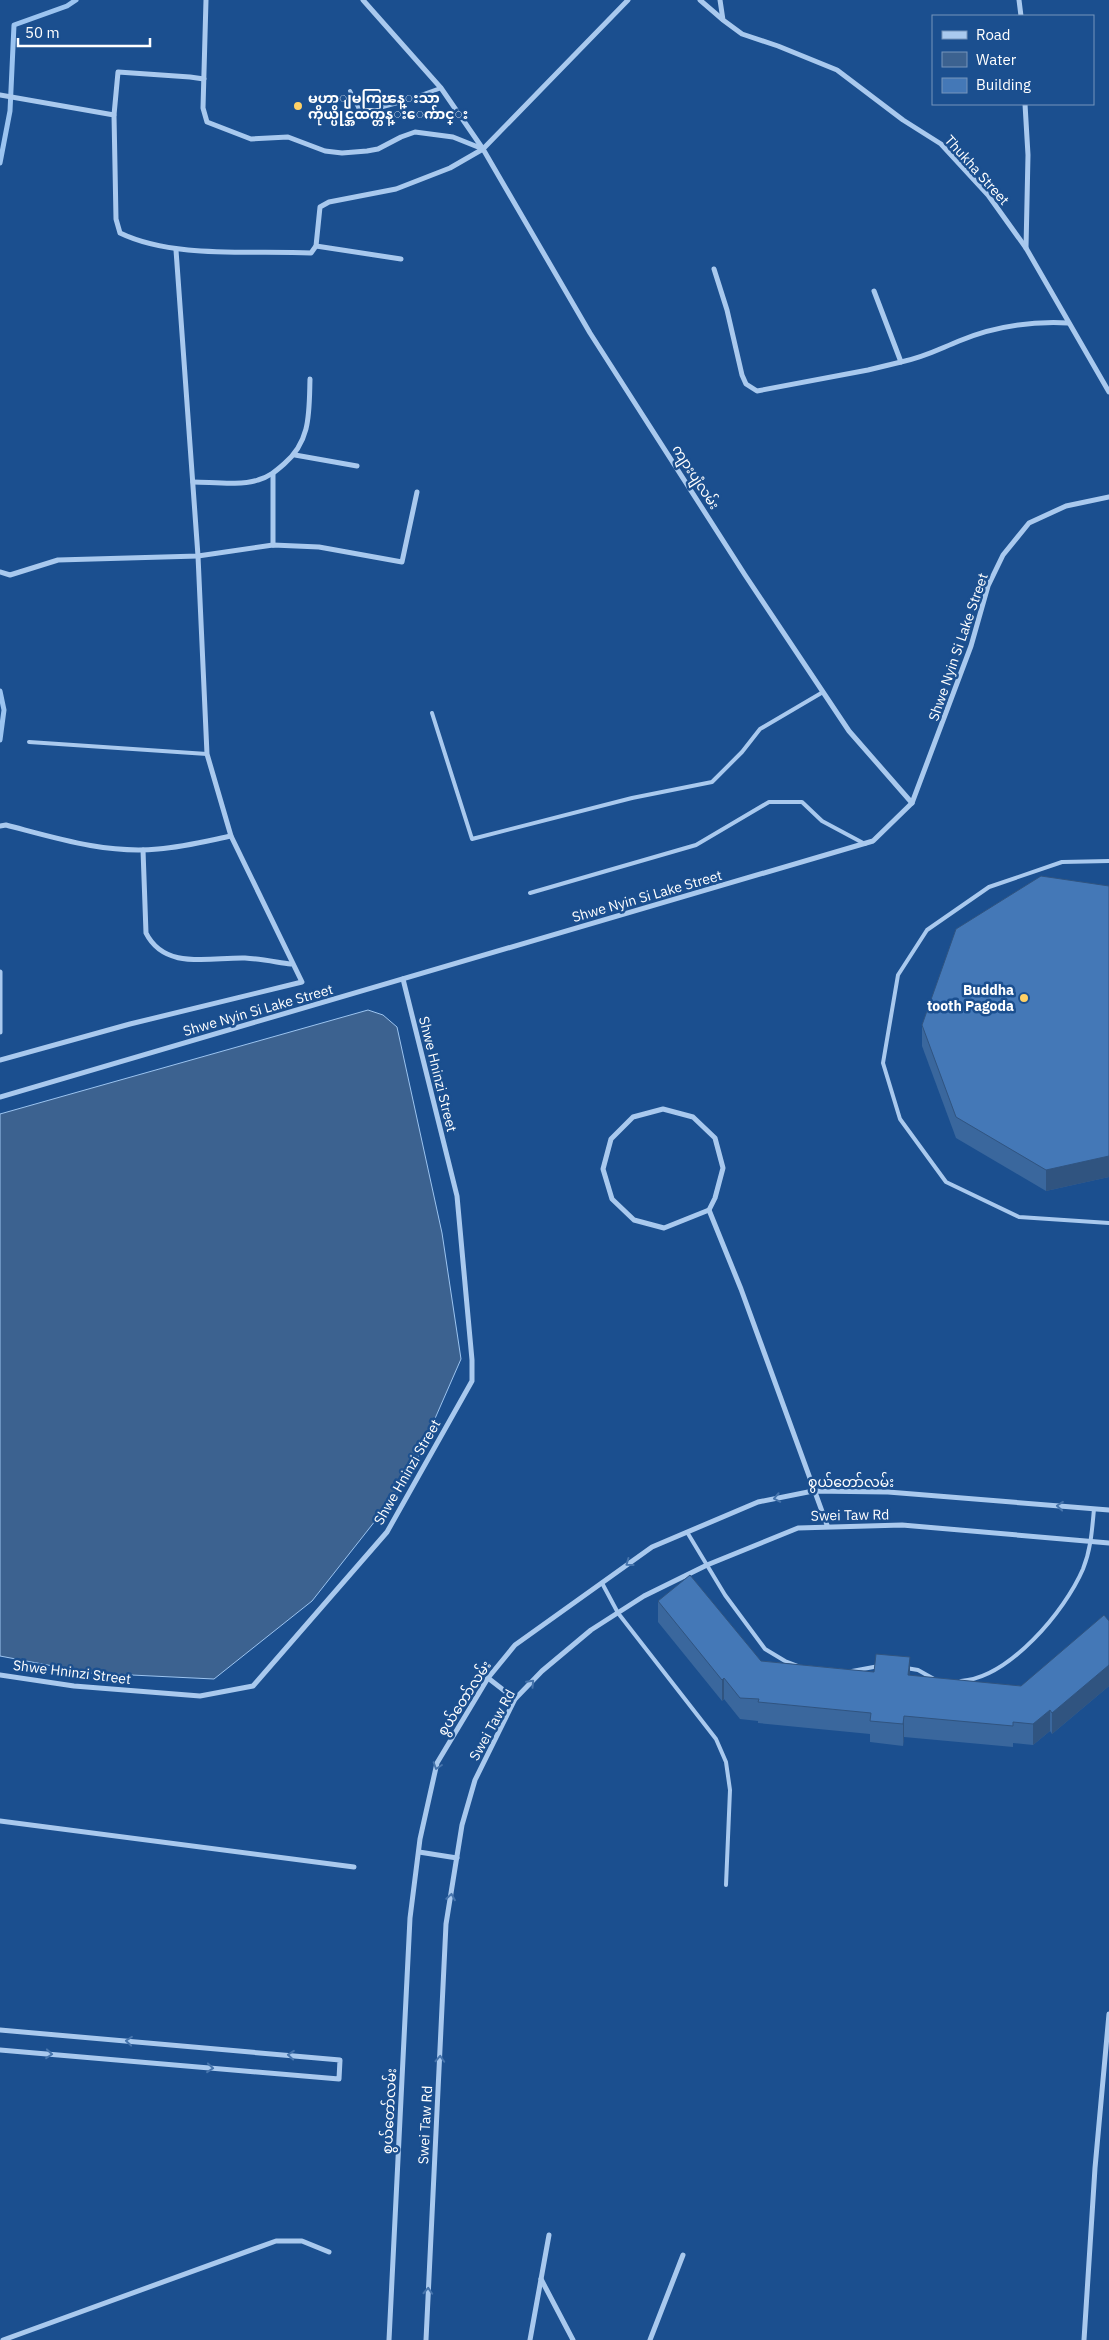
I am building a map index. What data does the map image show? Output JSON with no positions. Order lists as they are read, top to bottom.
{
  "streets": {
    "street": [
      "Thukha Street",
      "ကျားပျံလမ်း",
      "Shwe Nyin Si Lake Street",
      "Shwe Hninzi Street",
      "စွယ်တော်လမ်း",
      "Swei Taw Rd"
    ]
  },
  "crossings": [
    ["ကျားပျံလမ်း", "Shwe Nyin Si Lake Street"],
    ["Shwe Nyin Si Lake Street", "Shwe Hninzi Street"]
  ],
  "one_way": ["စွယ်တော်လမ်း", "Swei Taw Rd"],
  "places": ["မဟာျမကြၽန္းသာ ကိုယ္ပိုင္အထက္တန္းေက်ာင္း", "Buddha tooth Pagoda"],
  "legend": ["Road", "Water", "Building"],
  "scale_bar": "50 m"
}
